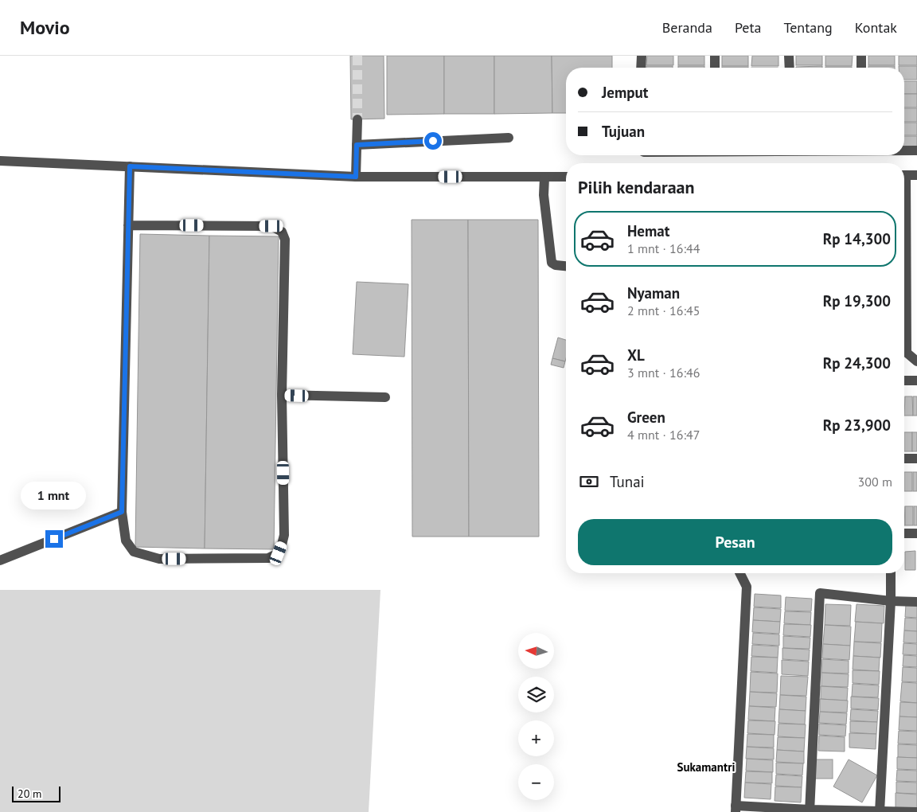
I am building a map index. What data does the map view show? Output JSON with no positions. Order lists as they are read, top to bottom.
{
  "districts": ["Sukamantri"],
  "scale_bar": "20 m",
  "north": "left",
  "page": {
    "header": "Movio",
    "nav": [
      "Beranda",
      "Peta",
      "Tentang",
      "Kontak"
    ],
    "banner": ["Jemput", "Tujuan"],
    "heading": "Pilih kendaraan",
    "list": [
      {
        "name": "Hemat",
        "note": "1 mnt · 16:44",
        "value": "Rp 14,300"
      },
      {
        "name": "Nyaman",
        "note": "2 mnt · 16:45",
        "value": "Rp 19,300"
      },
      {
        "name": "XL",
        "note": "3 mnt · 16:46",
        "value": "Rp 24,300"
      },
      {
        "name": "Green",
        "note": "4 mnt · 16:47",
        "value": "Rp 23,900"
      }
    ],
    "pay": ["Tunai", "300 m"],
    "bubble": "1 mnt",
    "buttons": "Pesan",
    "map_buttons": ["+", "−"],
    "scale": "20 m"
  }
}
